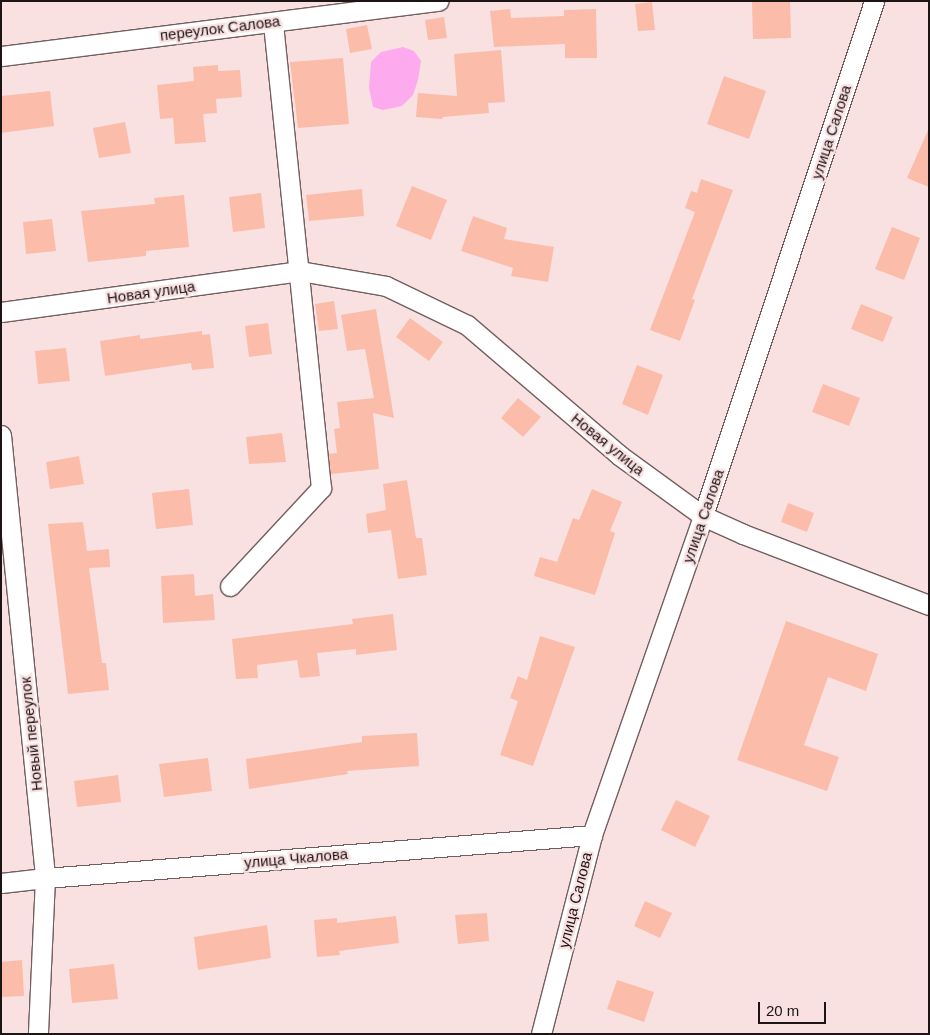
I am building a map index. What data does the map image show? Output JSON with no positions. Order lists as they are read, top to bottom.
{
  "streets": {
    "street": [
      "переулок Салова",
      "улица Салова",
      "Новая улица",
      "Новый переулок",
      "улица Чкалова"
    ]
  },
  "crossings": [
    ["улица Салова", "Новая улица"],
    ["улица Салова", "улица Чкалова"],
    ["Новый переулок", "улица Чкалова"]
  ],
  "scale_bar": "20 m"
}
